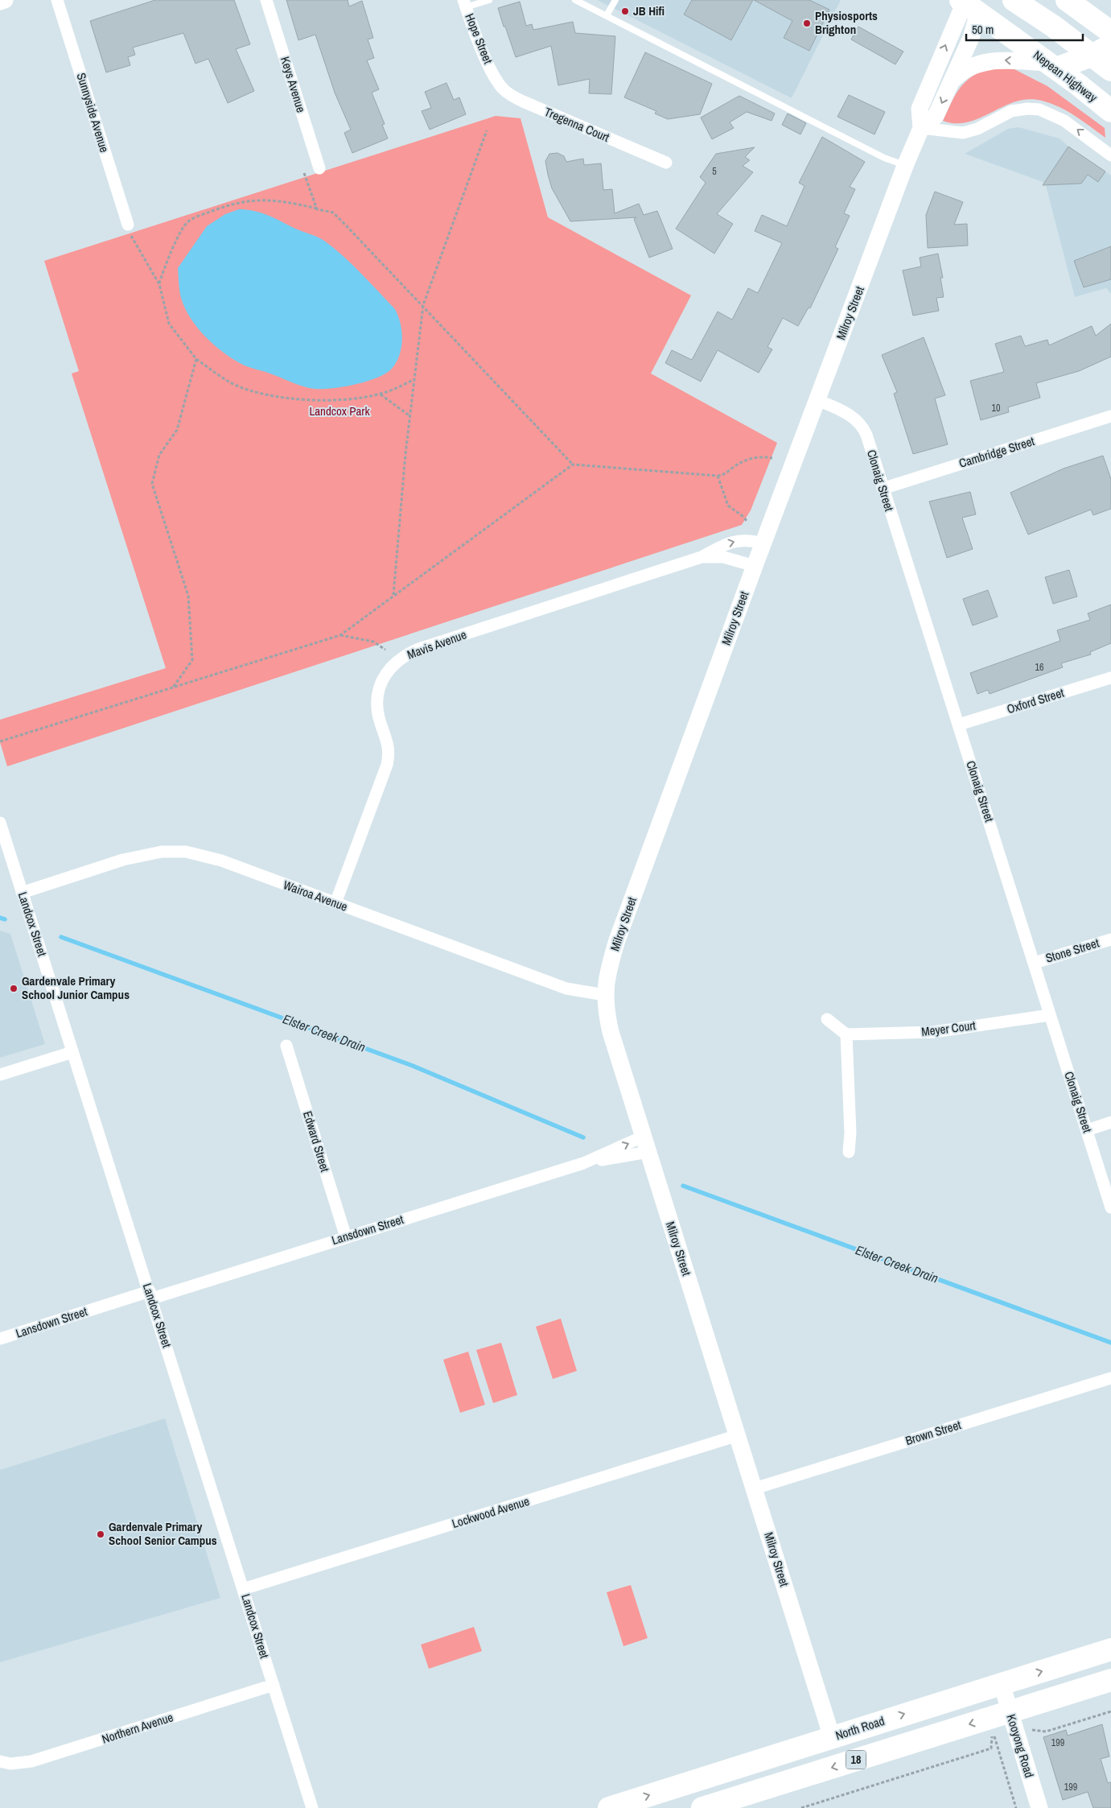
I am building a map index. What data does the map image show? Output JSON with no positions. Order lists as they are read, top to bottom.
{
  "streets": {
    "highway": ["Nepean Highway", "North Road", "18"],
    "street": [
      "Hope Street",
      "Keys Avenue",
      "Sunnyside Avenue",
      "Tregenna Court",
      "Milroy Street",
      "Cambridge Street",
      "Clonaig Street",
      "Mavis Avenue",
      "Oxford Street",
      "Wairoa Avenue",
      "Landcox Street",
      "Stone Street",
      "Meyer Court",
      "Edward Street",
      "Lansdown Street",
      "Brown Street",
      "Lockwood Avenue",
      "Northern Avenue",
      "Kooyong Road"
    ]
  },
  "crossings": [
    ["Hope Street", "Tregenna Court"],
    ["Nepean Highway", "Milroy Street"],
    ["Milroy Street", "Clonaig Street"],
    ["Milroy Street", "Mavis Avenue"],
    ["Milroy Street", "Wairoa Avenue"],
    ["Milroy Street", "Lansdown Street"],
    ["Milroy Street", "Brown Street"],
    ["Milroy Street", "Lockwood Avenue"],
    ["Milroy Street", "North Road"],
    ["Cambridge Street", "Clonaig Street"],
    ["Clonaig Street", "Oxford Street"],
    ["Clonaig Street", "Stone Street"],
    ["Clonaig Street", "Meyer Court"],
    ["Mavis Avenue", "Wairoa Avenue"],
    ["Wairoa Avenue", "Landcox Street"],
    ["Landcox Street", "Lansdown Street"],
    ["Landcox Street", "Lockwood Avenue"],
    ["Landcox Street", "Northern Avenue"],
    ["Edward Street", "Lansdown Street"],
    ["North Road", "Kooyong Road"],
    ["Kooyong Road", "18"]
  ],
  "water": ["Elster Creek Drain"],
  "parks": ["Landcox Park"],
  "places": [
    "JB Hifi",
    "Physiosports Brighton",
    "Gardenvale Primary School Junior Campus",
    "Gardenvale Primary School Senior Campus"
  ],
  "house_numbers": [
    "5",
    "10",
    "16",
    "199",
    "199"
  ],
  "scale_bar": "50 m"
}
